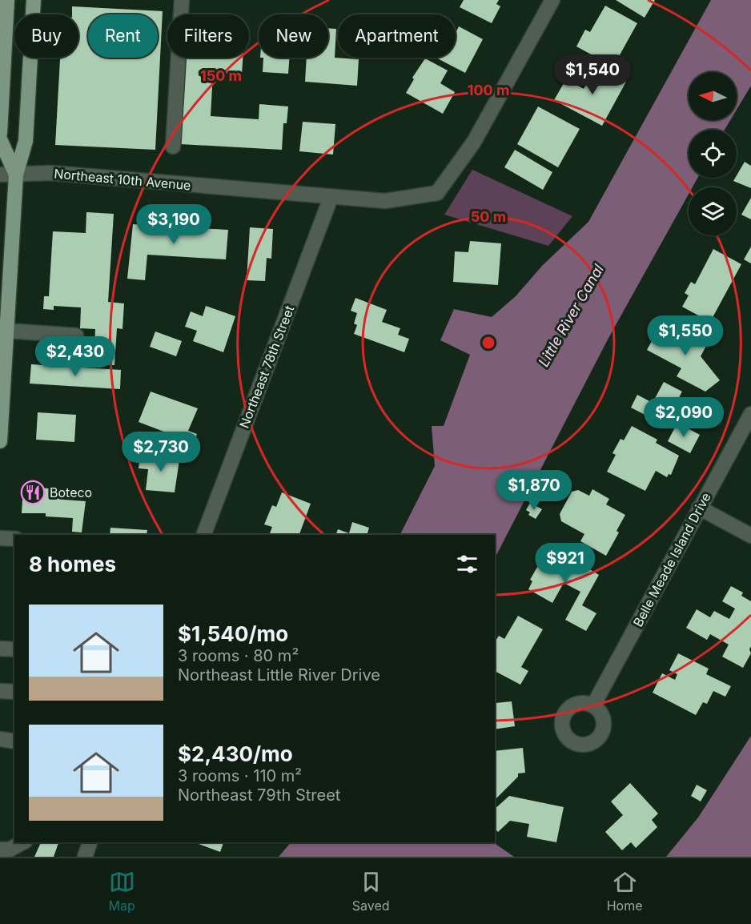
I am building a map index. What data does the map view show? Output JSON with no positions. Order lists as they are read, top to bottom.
{
  "streets": {
    "street": ["Northeast 10th Avenue", "Northeast 78th Street", "Belle Meade Island Drive"]
  },
  "crossings": [
    ["Northeast 10th Avenue", "Northeast 78th Street"]
  ],
  "water": ["Little River Canal"],
  "places": {
    "restaurant": ["Boteco"]
  },
  "north": "left",
  "page": {
    "chip": [
      "Buy",
      "Rent",
      "Filters",
      "New",
      "Apartment"
    ],
    "price": [
      "$1,540",
      "$3,190",
      "$1,550",
      "$2,430",
      "$2,090",
      "$2,730",
      "$1,870",
      "$921"
    ],
    "heading": "8 homes",
    "list": [
      {
        "name": "$1,540/mo",
        "note": "3 rooms · 80 m² · Northeast Little River Drive"
      },
      {
        "name": "$2,430/mo",
        "note": "3 rooms · 110 m² · Northeast 79th Street"
      }
    ],
    "tabs": ["Map", "Saved", "Home"]
  },
  "rings": ["150 m", "100 m", "50 m"]
}
